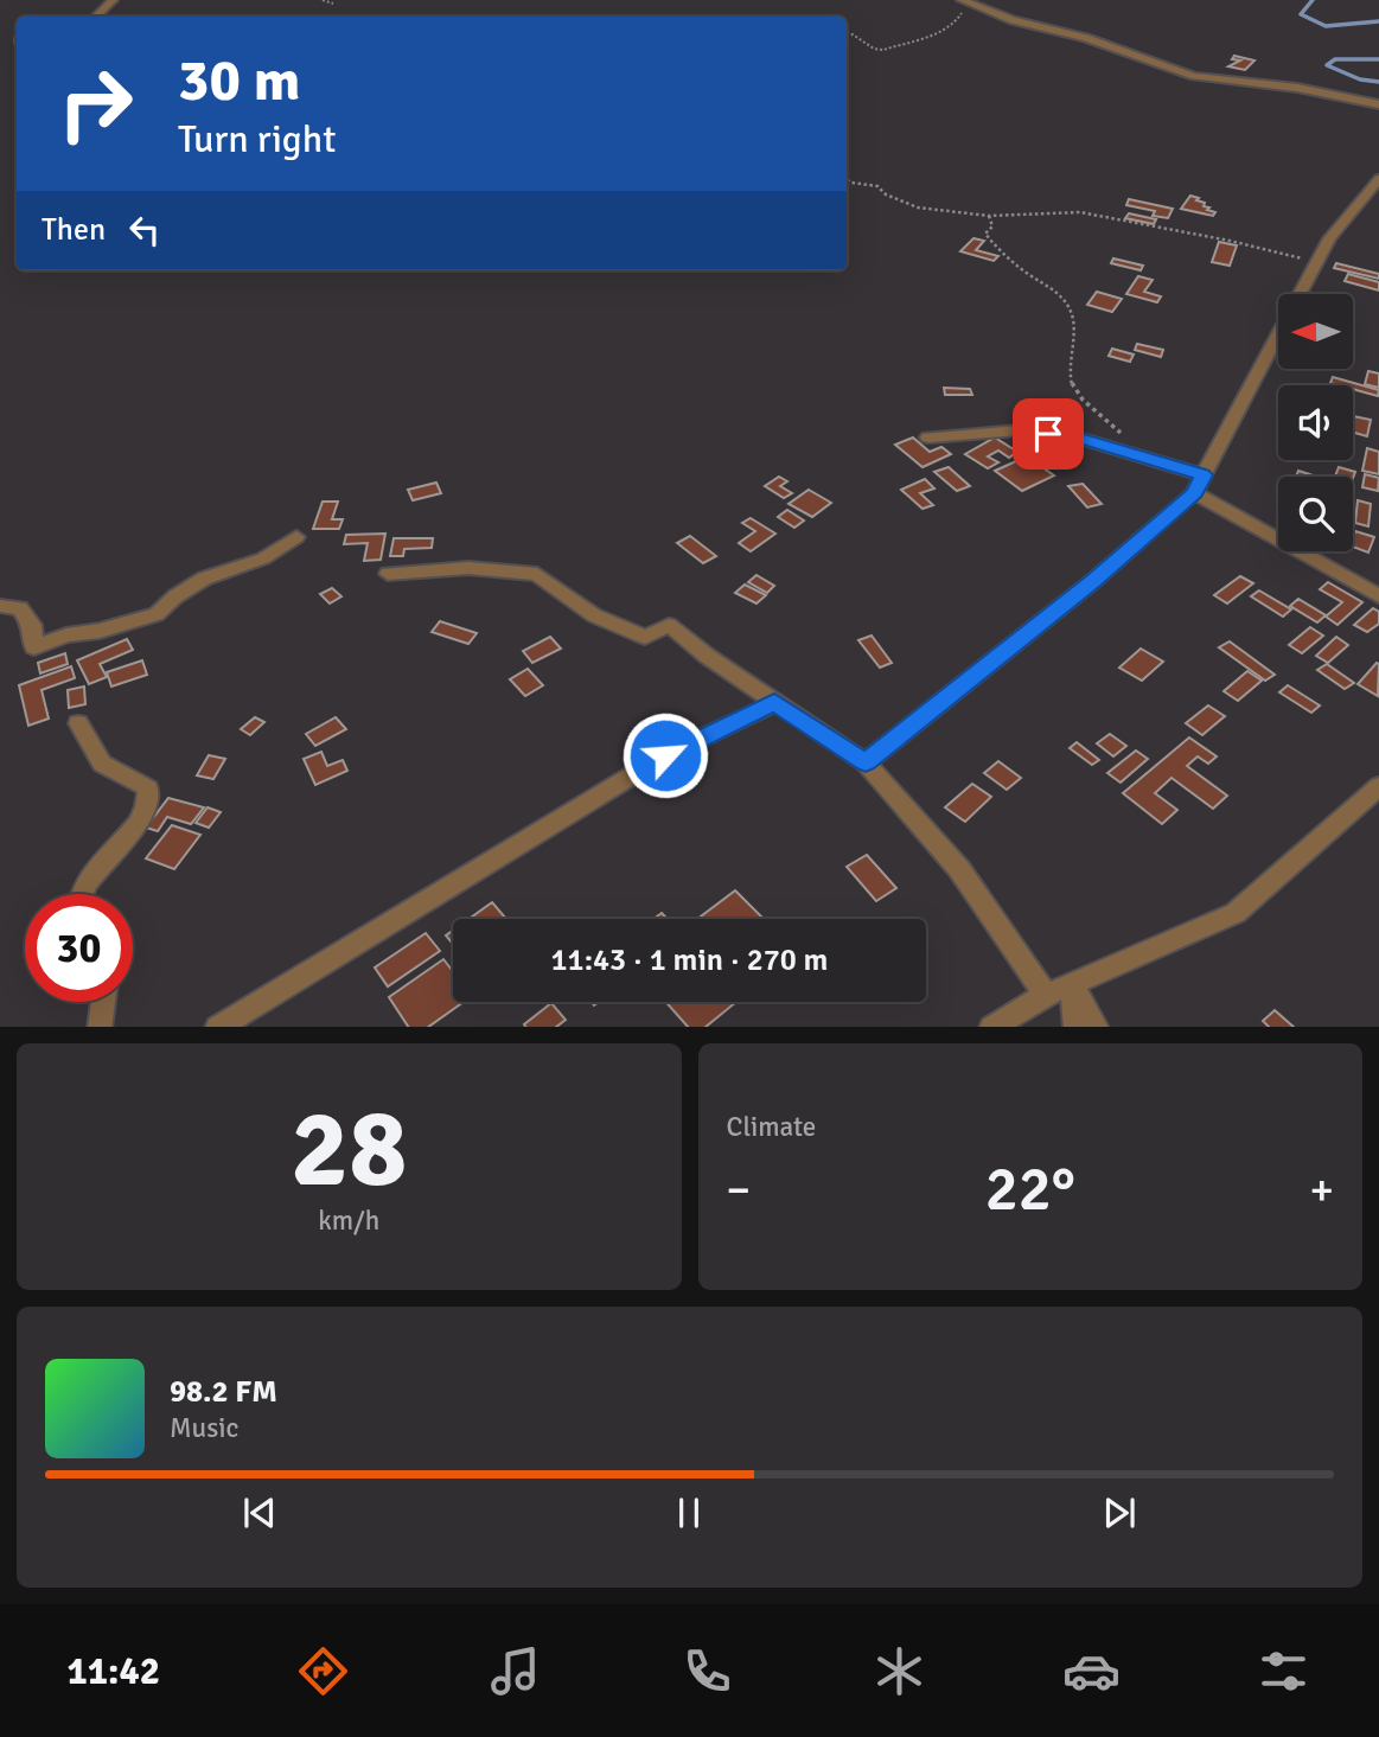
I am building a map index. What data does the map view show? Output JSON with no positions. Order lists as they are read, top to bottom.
{
  "north": "left",
  "page": {
    "turn": ["30 m", "Turn right"],
    "then": "Then",
    "limit": "30",
    "trip": "11:43 · 1 min · 270 m",
    "tile": [
      ["28", "km/h"],
      "Climate"
    ],
    "heat": ["−", "22°", "+"],
    "song": ["98.2 FM", "Music"],
    "tabs": "11:42"
  }
}
